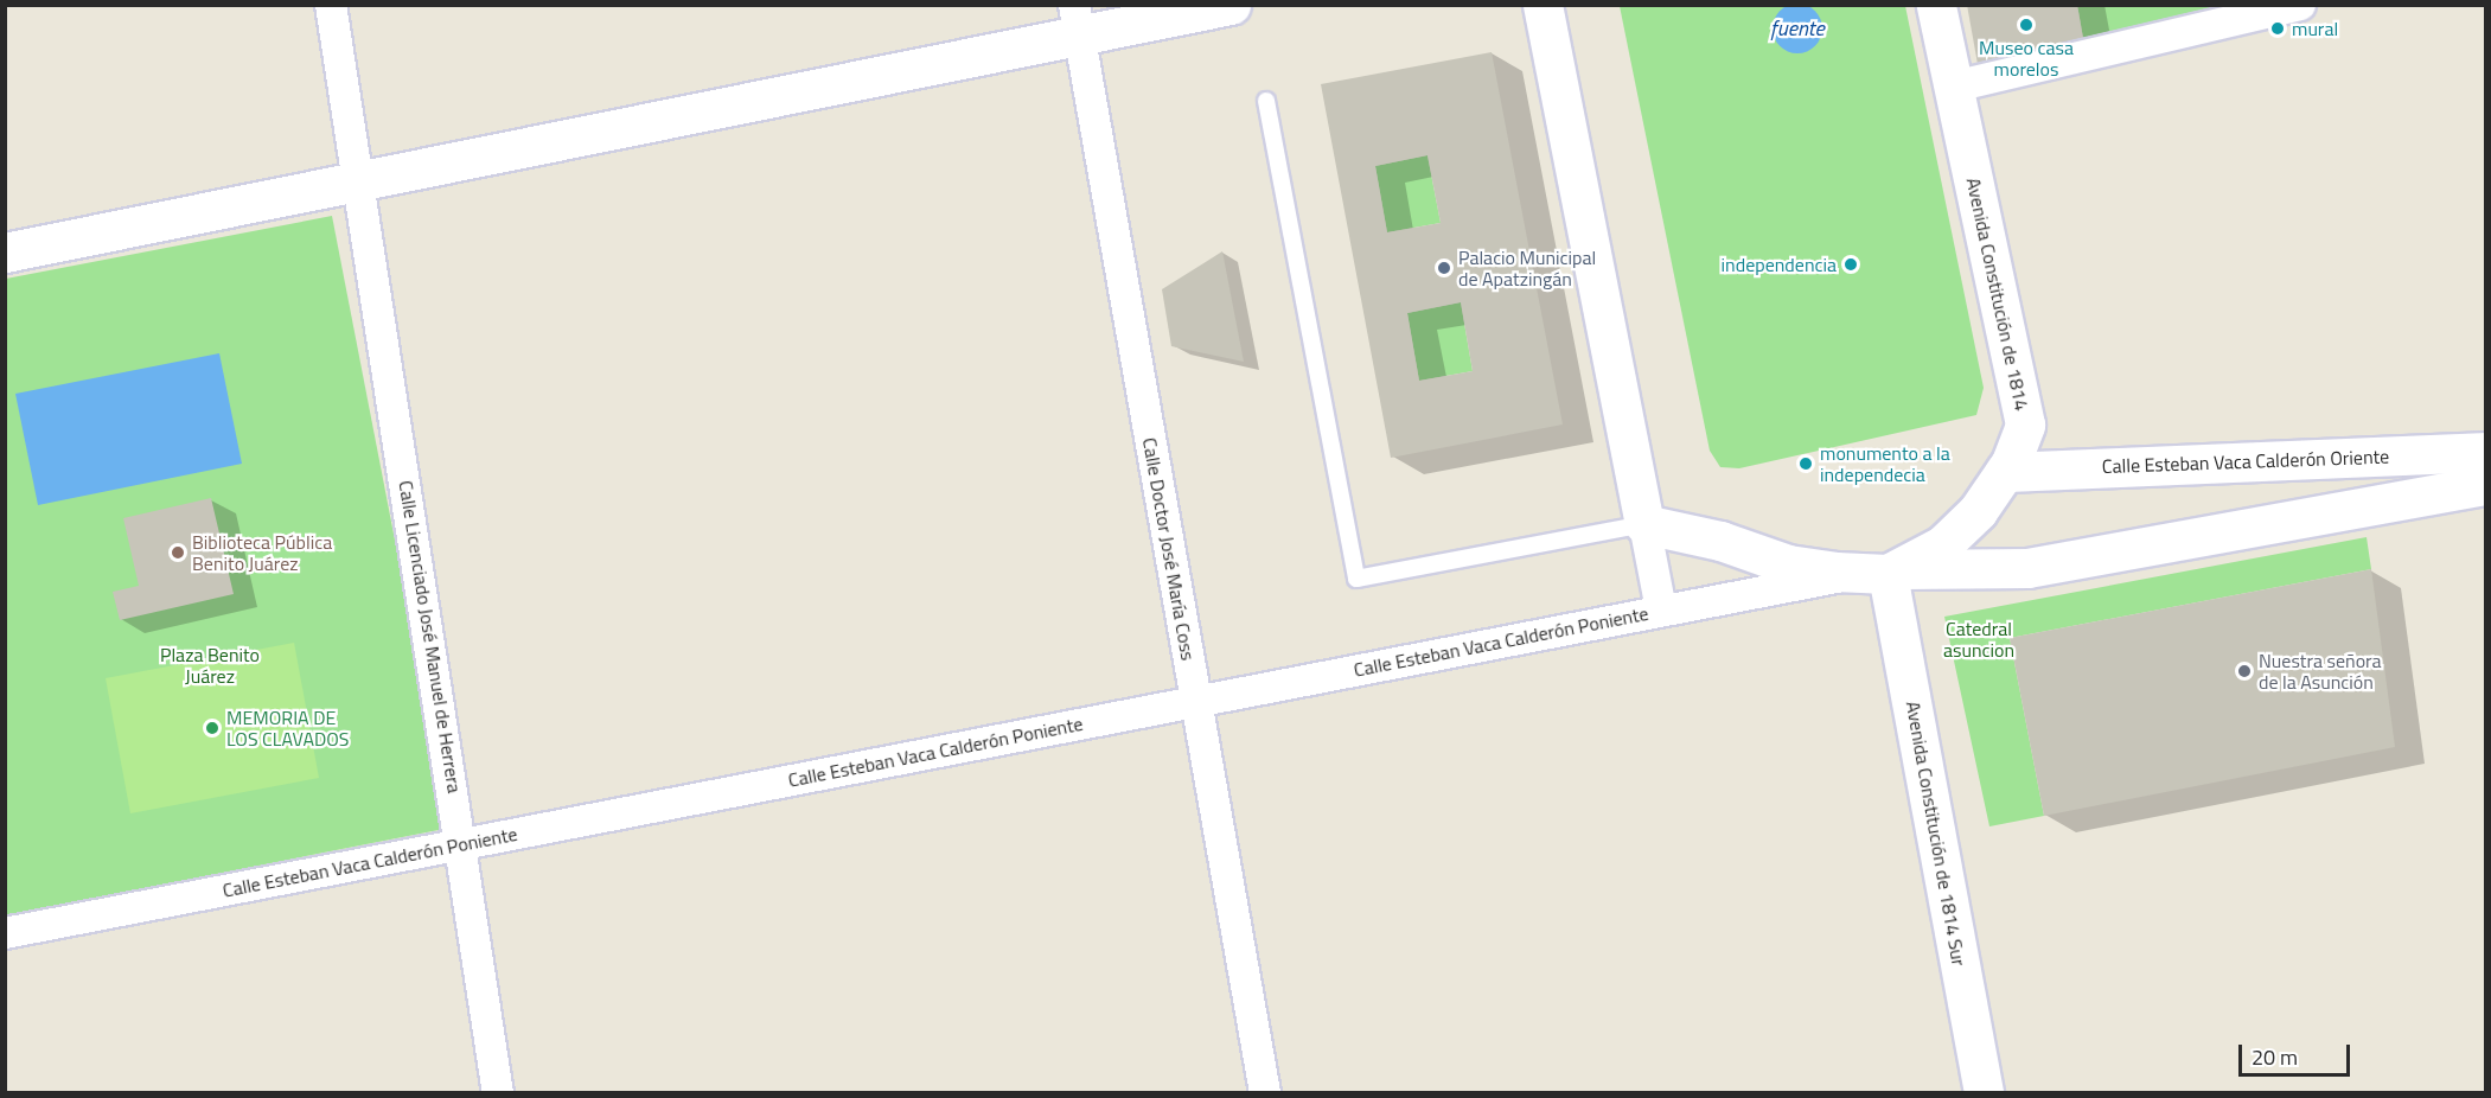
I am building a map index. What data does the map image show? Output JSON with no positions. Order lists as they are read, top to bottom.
{
  "streets": {
    "street": [
      "Avenida Constitución de 1814",
      "Calle Esteban Vaca Calderón Oriente",
      "Calle Doctor José María Coss",
      "Calle Licenciado José Manuel de Herrera",
      "Calle Esteban Vaca Calderón Poniente",
      "Avenida Constitución de 1814 Sur"
    ]
  },
  "crossings": [
    ["Avenida Constitución de 1814", "Calle Esteban Vaca Calderón Oriente"],
    ["Avenida Constitución de 1814", "Calle Esteban Vaca Calderón Poniente"],
    ["Avenida Constitución de 1814", "Avenida Constitución de 1814 Sur"],
    ["Calle Doctor José María Coss", "Calle Esteban Vaca Calderón Poniente"],
    ["Calle Licenciado José Manuel de Herrera", "Calle Esteban Vaca Calderón Poniente"],
    ["Calle Esteban Vaca Calderón Poniente", "Avenida Constitución de 1814 Sur"]
  ],
  "water": ["fuente"],
  "parks": ["Catedral asuncion", "Plaza Benito Juárez"],
  "places": [
    "Museo casa morelos",
    "mural",
    "independencia",
    "Palacio Municipal de Apatzingán",
    "monumento a la independecia",
    "Biblioteca Pública Benito Juárez",
    "Nuestra señora de la Asunción",
    "MEMORIA DE LOS CLAVADOS"
  ],
  "scale_bar": "20 m"
}
